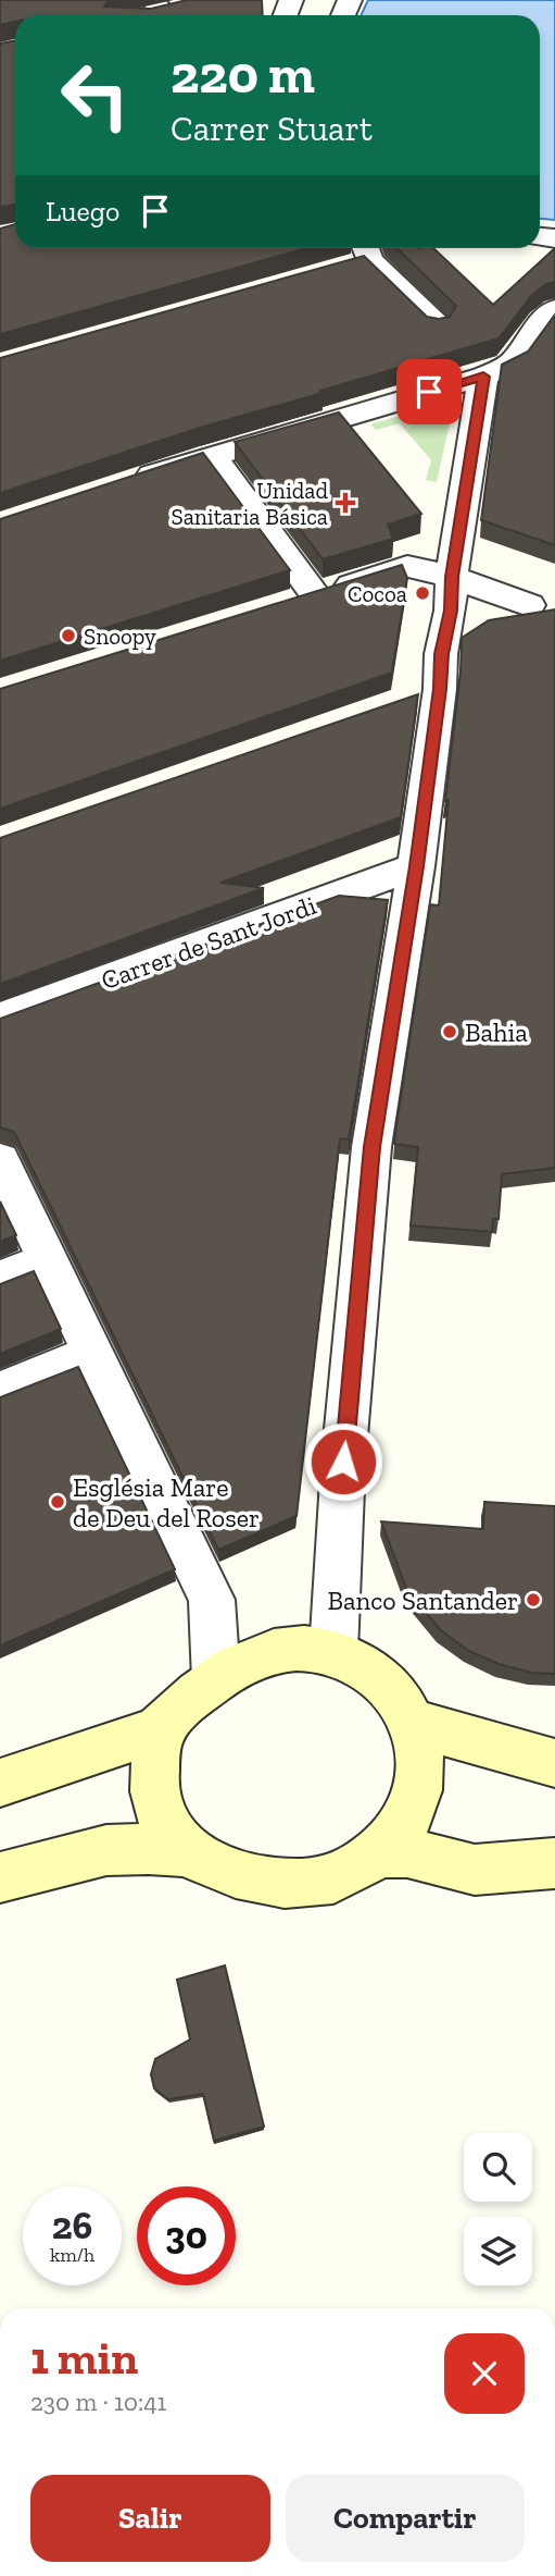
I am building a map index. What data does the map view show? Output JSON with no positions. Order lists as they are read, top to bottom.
{
  "streets": {
    "street": ["Carrer de Sant Jordi"]
  },
  "places": {
    "health": ["Unidad Sanitaria Básica"],
    "other": [
      "Cocoa",
      "Snoopy",
      "Bahia",
      "Església Mare de Deu del Roser",
      "Banco Santander"
    ]
  },
  "page": {
    "turn": ["220 m", "Carrer Stuart"],
    "then": "Luego",
    "speed": "26 km/h",
    "limit": "30",
    "heading": ["1 min", "230 m · 10:41"],
    "buttons": ["Salir", "Compartir"]
  }
}
